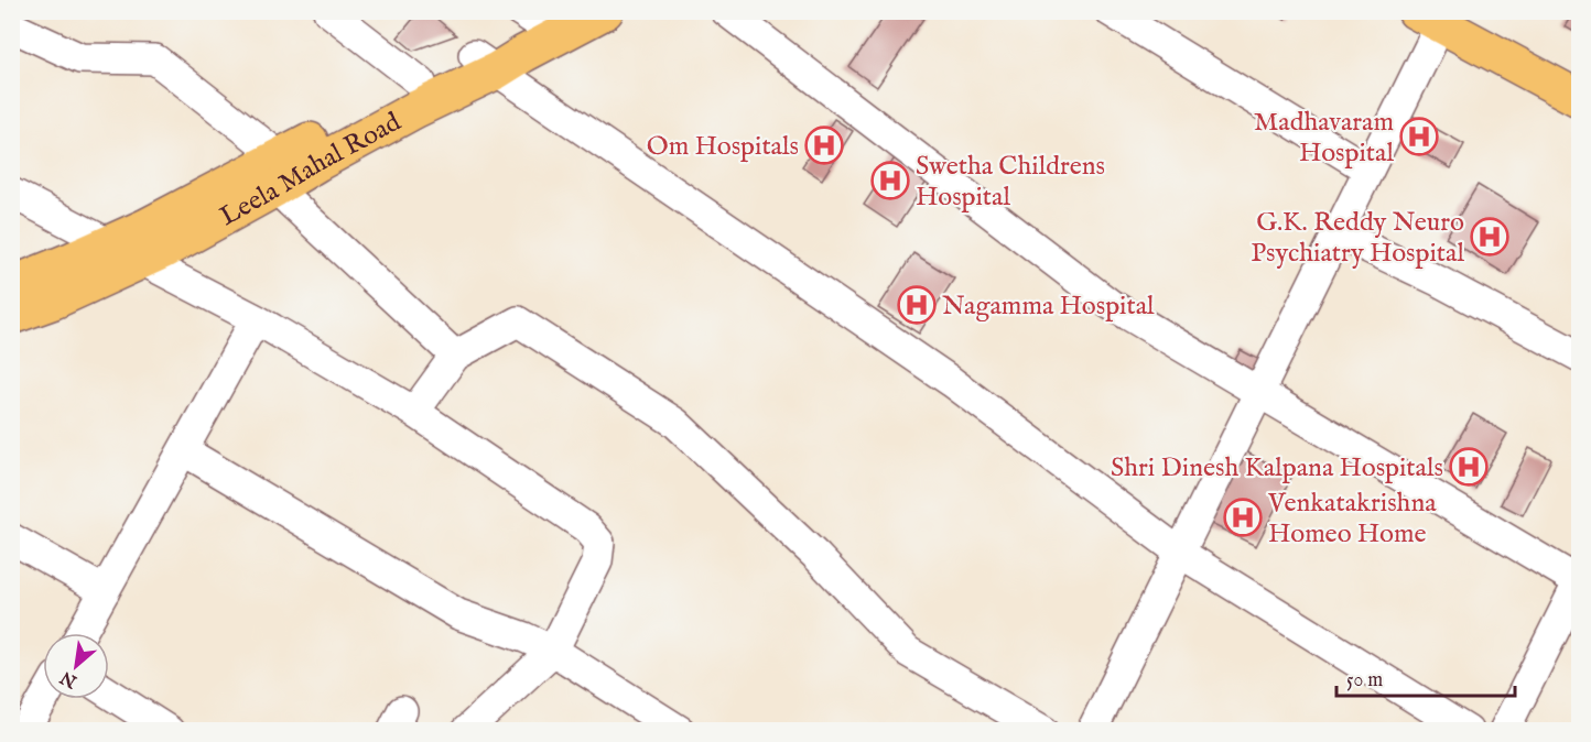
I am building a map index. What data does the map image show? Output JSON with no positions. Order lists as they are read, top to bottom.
{
  "streets": {
    "main road": ["Leela Mahal Road"]
  },
  "places": {
    "hospital": [
      "Madhavaram Hospital",
      "Om Hospitals",
      "Swetha Childrens Hospital",
      "G.K. Reddy Neuro Psychiatry Hospital",
      "Nagamma Hospital",
      "Shri Dinesh Kalpana Hospitals",
      "Venkatakrishna Homeo Home"
    ]
  },
  "scale_bar": "50 m",
  "north": "bottom left"
}
